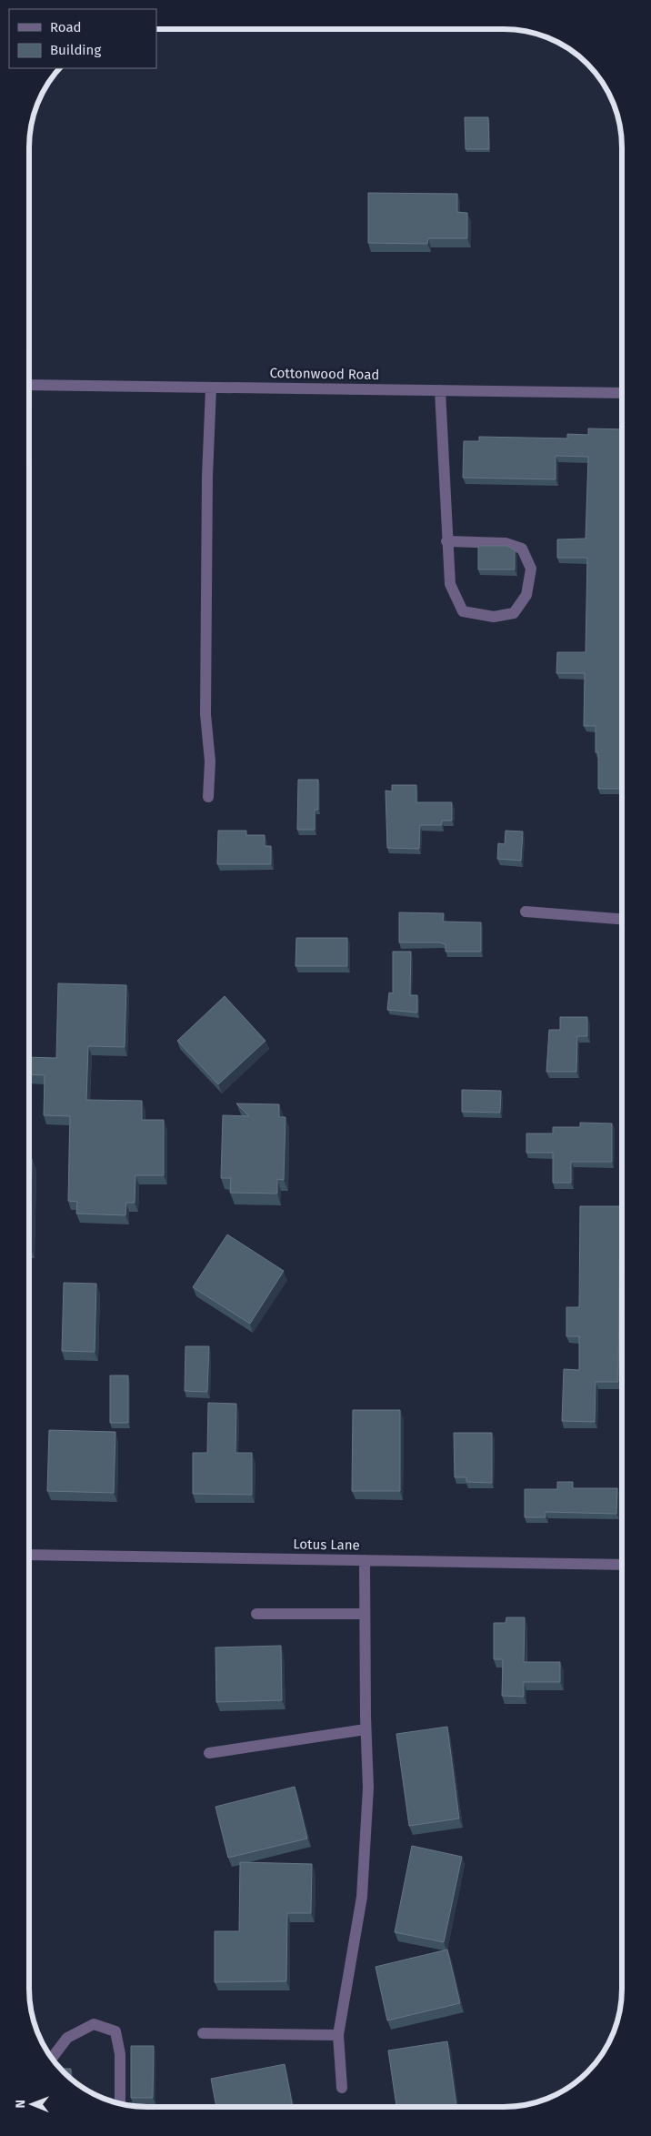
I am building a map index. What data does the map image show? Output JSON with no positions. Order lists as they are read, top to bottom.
{
  "streets": {
    "street": ["Cottonwood Road", "Lotus Lane"]
  },
  "legend": ["Road", "Building"],
  "north": "left"
}
